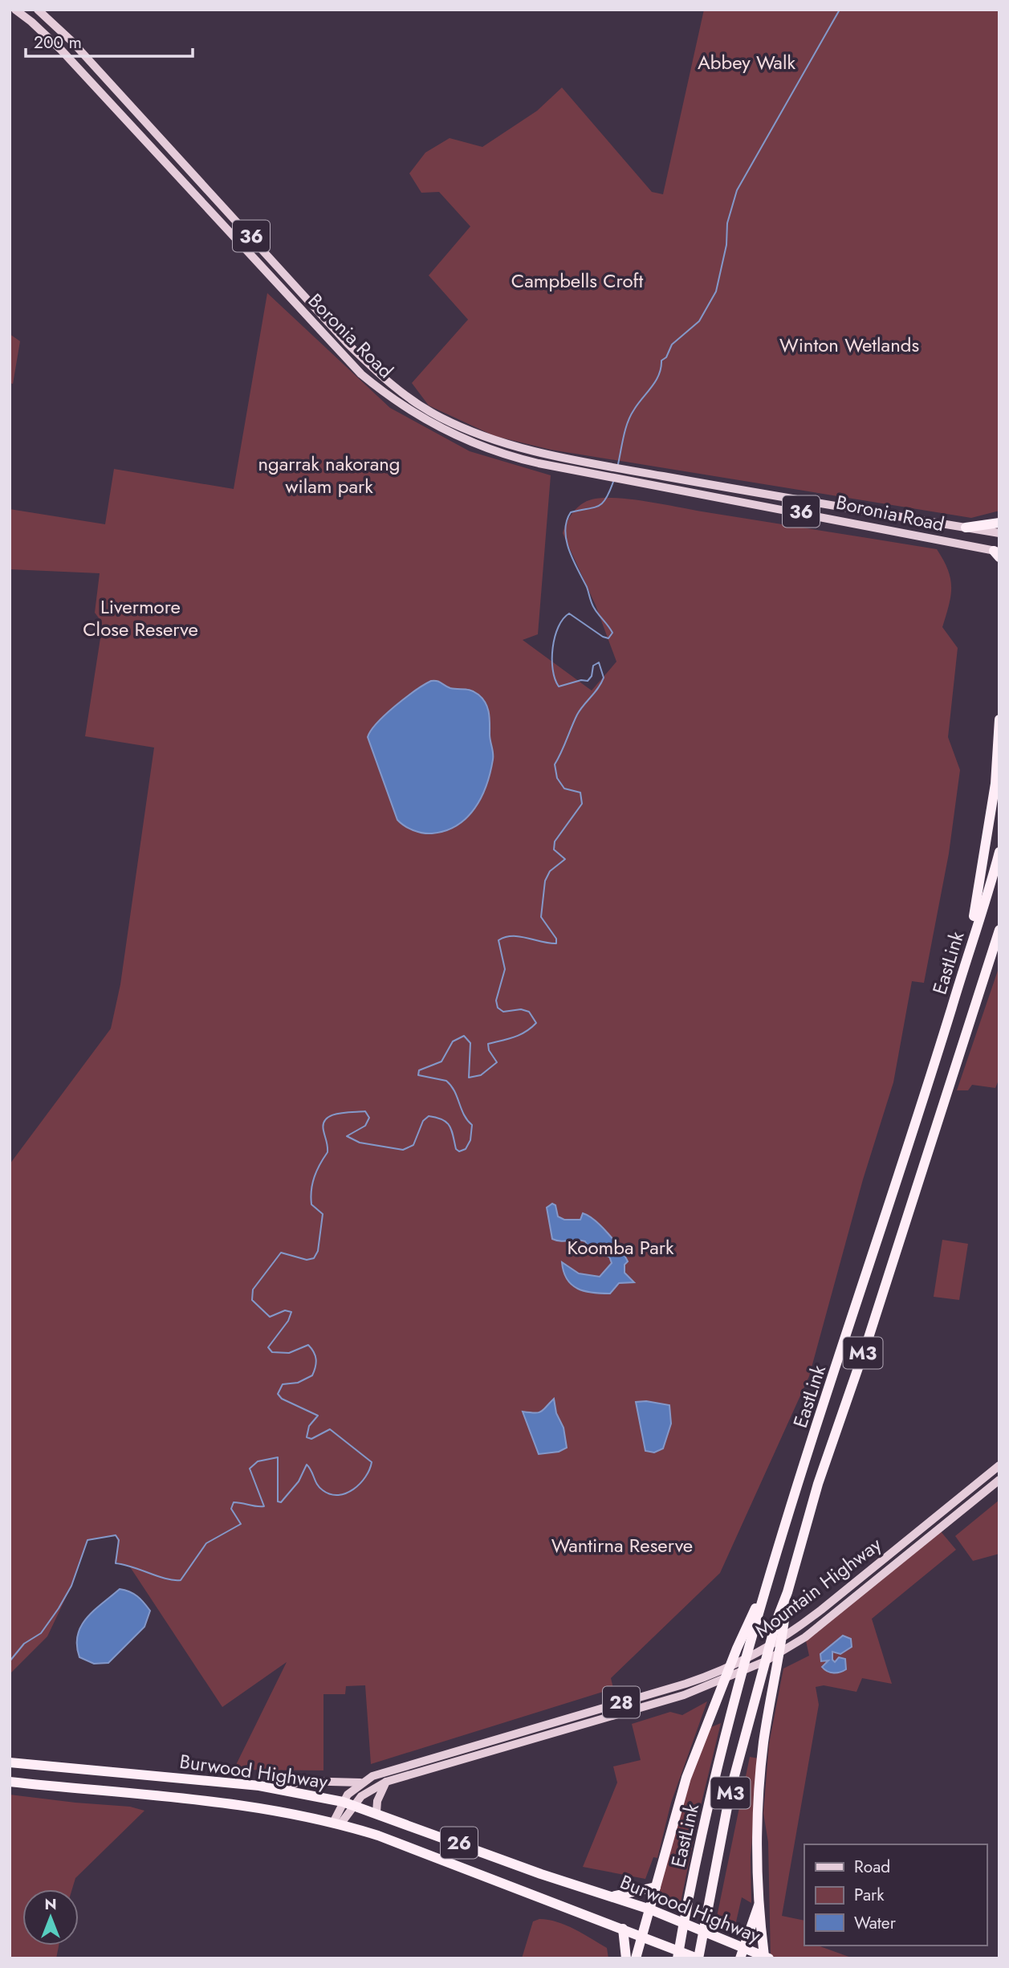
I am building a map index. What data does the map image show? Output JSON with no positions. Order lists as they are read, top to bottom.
{
  "streets": {
    "highway": [
      "EastLink",
      "M3",
      "Burwood Highway",
      "26"
    ],
    "main road": [
      "36",
      "Boronia Road",
      "Mountain Highway",
      "28"
    ]
  },
  "crossings": [
    ["EastLink", "Burwood Highway"],
    ["Mountain Highway", "Burwood Highway"]
  ],
  "parks": [
    "Abbey Walk",
    "Campbells Croft",
    "Winton Wetlands",
    "ngarrak nakorang wilam park",
    "Livermore Close Reserve",
    "Koomba Park",
    "Wantirna Reserve"
  ],
  "legend": ["Road", "Park", "Water"],
  "scale_bar": "200 m",
  "north": "top"
}
